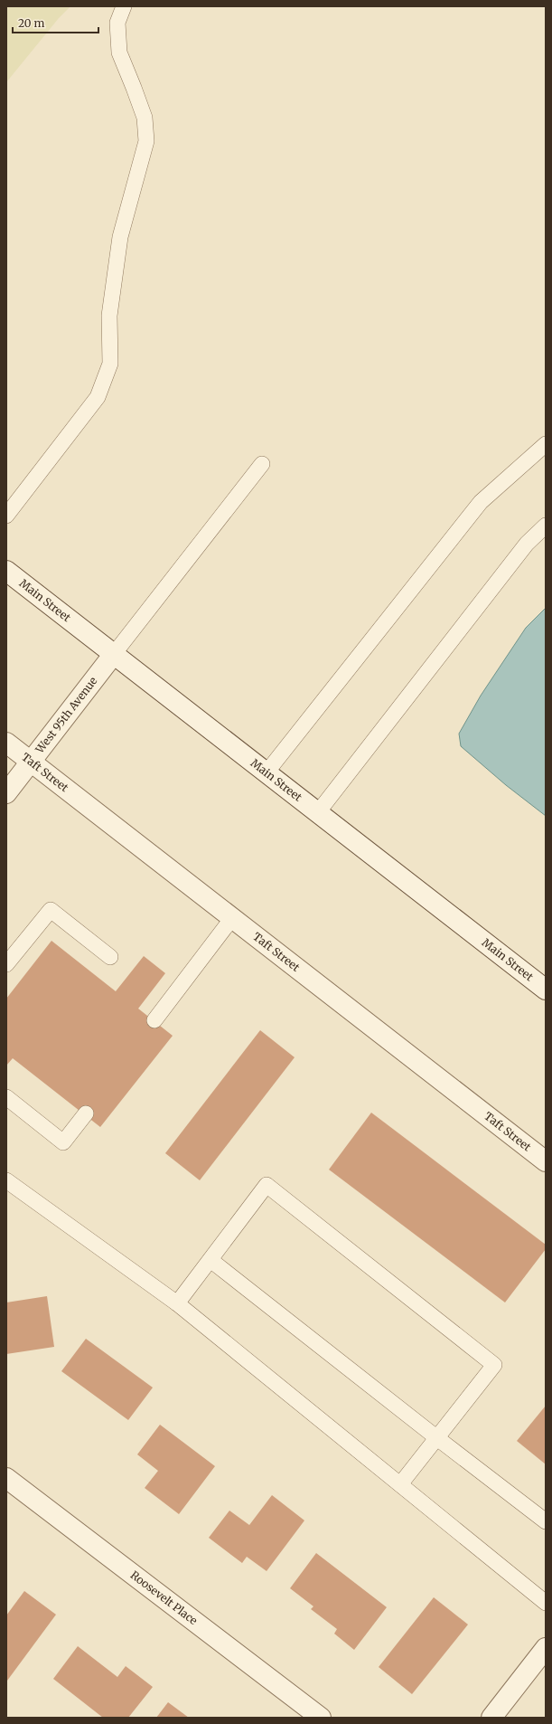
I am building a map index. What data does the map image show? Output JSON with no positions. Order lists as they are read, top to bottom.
{
  "streets": {
    "street": [
      "Main Street",
      "West 95th Avenue",
      "Taft Street",
      "Roosevelt Place"
    ]
  },
  "crossings": [
    ["Main Street", "West 95th Avenue"],
    ["West 95th Avenue", "Taft Street"]
  ],
  "scale_bar": "20 m"
}
